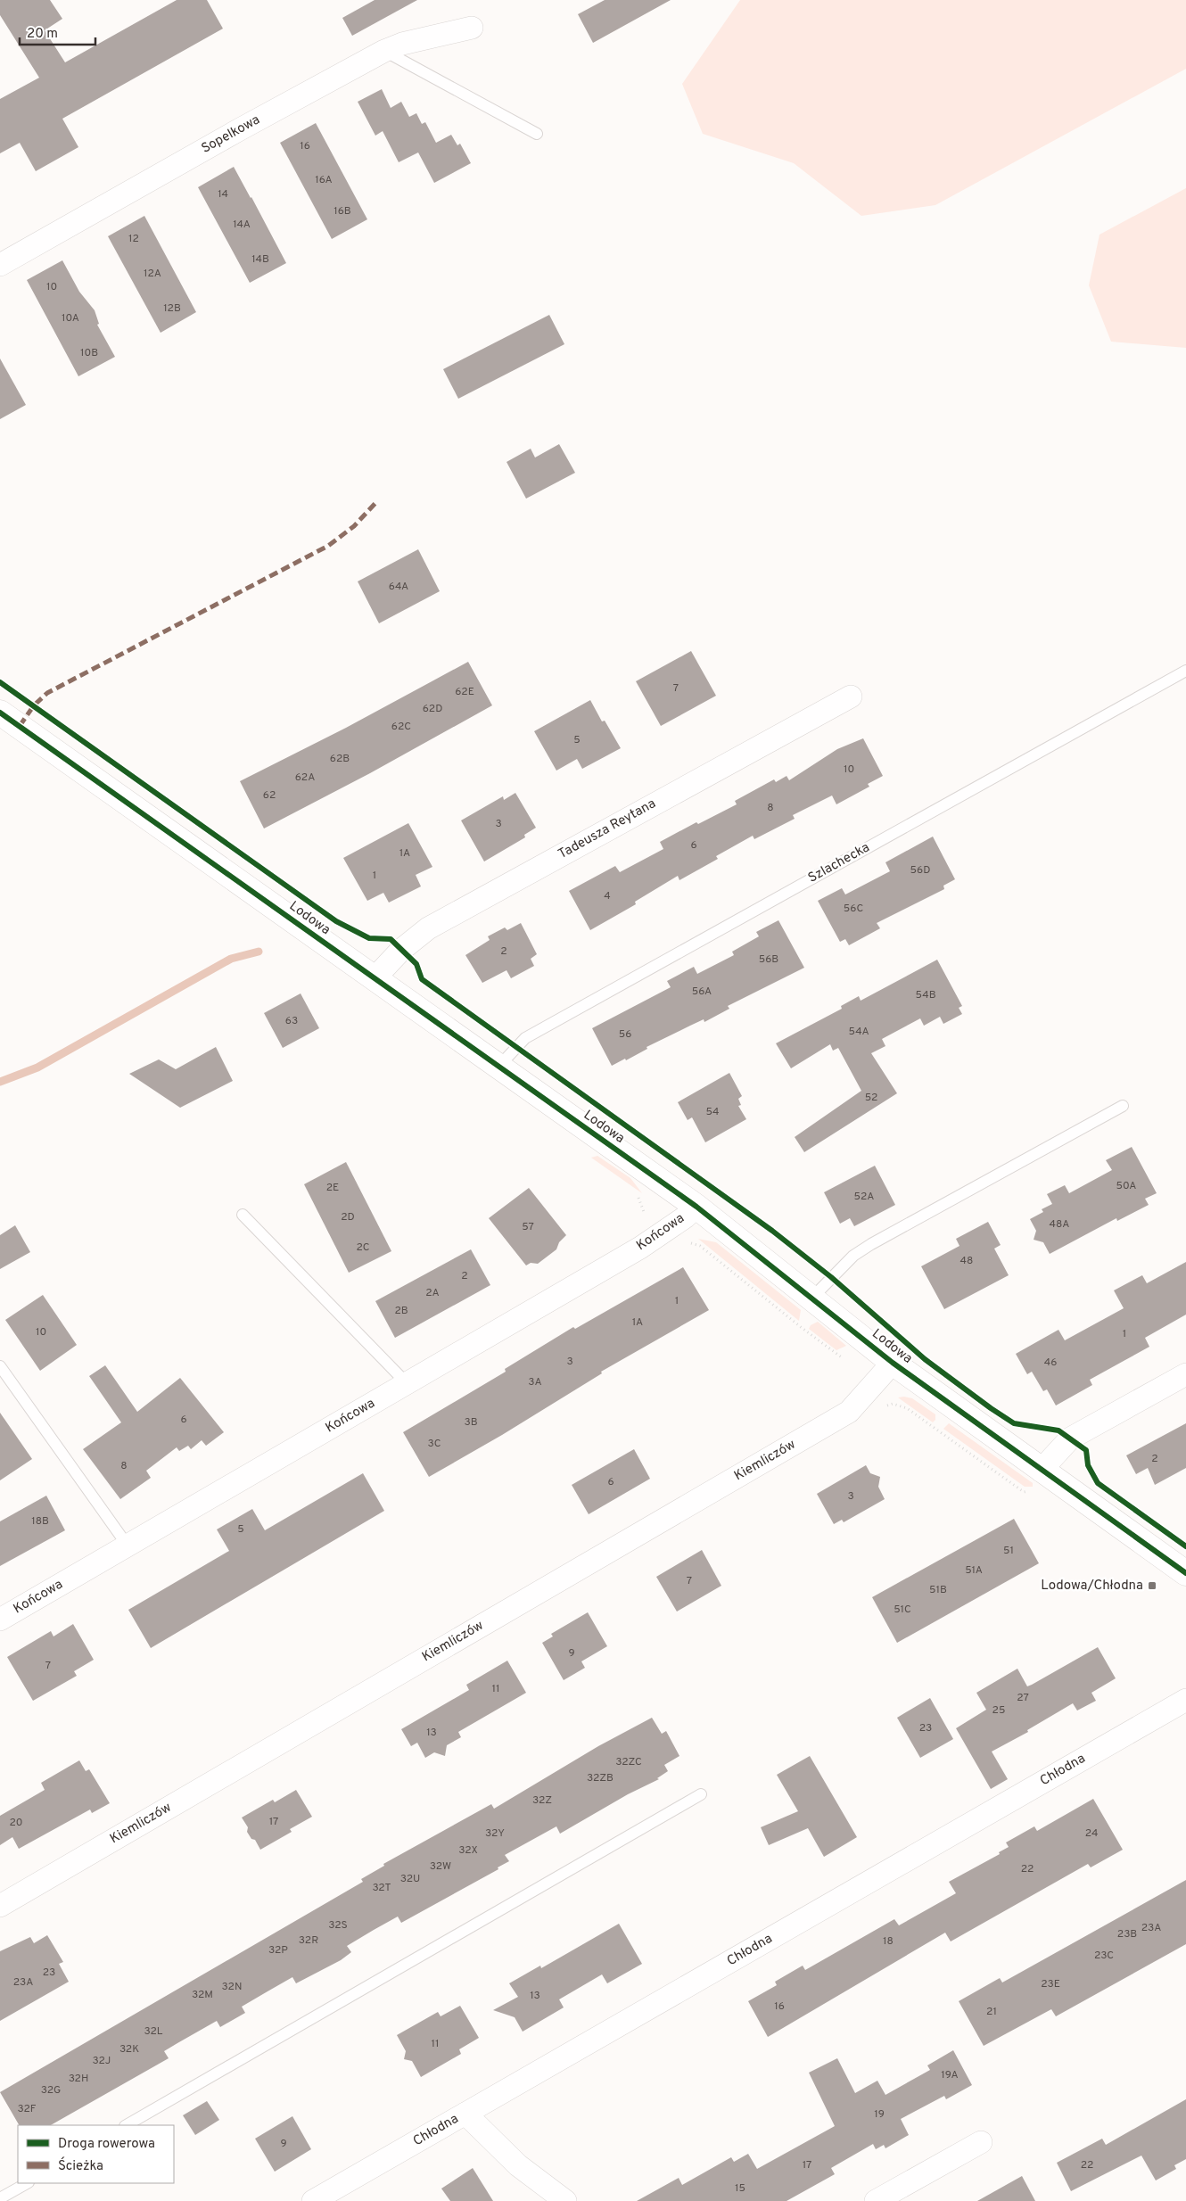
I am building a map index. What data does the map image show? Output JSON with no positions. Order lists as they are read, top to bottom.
{
  "streets": {
    "street": [
      "Sopelkowa",
      "Tadeusza Reytana",
      "Lodowa",
      "Końcowa",
      "Kiemliczów",
      "Chłodna"
    ],
    "lane": ["Szlachecka"]
  },
  "crossings": [
    ["Tadeusza Reytana", "Lodowa"],
    ["Szlachecka", "Lodowa"],
    ["Lodowa", "Końcowa"],
    ["Lodowa", "Kiemliczów"]
  ],
  "places": {
    "transit": ["Lodowa/Chłodna"]
  },
  "house_numbers": [
    "16",
    "16A",
    "14",
    "16B",
    "14A",
    "12",
    "14B",
    "12A",
    "10",
    "12B",
    "10A",
    "10B",
    "64A",
    "7",
    "62E",
    "62D",
    "62C",
    "5",
    "62B",
    "10",
    "62A",
    "62",
    "8",
    "3",
    "6",
    "1A",
    "56D",
    "1",
    "4",
    "56C",
    "2",
    "56B",
    "56A",
    "54B",
    "63",
    "54A",
    "56",
    "52",
    "54",
    "50A",
    "2E",
    "52A",
    "2D",
    "48A",
    "57",
    "2C",
    "48",
    "2",
    "2A",
    "1",
    "2B",
    "1A",
    "10",
    "1",
    "3",
    "46",
    "3A",
    "6",
    "3B",
    "3C",
    "2",
    "8",
    "6",
    "3",
    "18B",
    "5",
    "51",
    "51A",
    "7",
    "51B",
    "51C",
    "9",
    "7",
    "11",
    "27",
    "25",
    "23",
    "13",
    "32ZC",
    "32ZB",
    "32Z",
    "17",
    "20",
    "32Y",
    "24",
    "32X",
    "32W",
    "22",
    "32U",
    "32T",
    "32S",
    "23A",
    "23B",
    "32R",
    "18",
    "32P",
    "23C",
    "23",
    "23A",
    "23E",
    "32N",
    "32M",
    "13",
    "16",
    "21",
    "32L",
    "11",
    "32K",
    "32J",
    "19A",
    "32H",
    "32G",
    "32F",
    "19",
    "9",
    "17",
    "22",
    "15"
  ],
  "legend": ["Droga rowerowa", "Ścieżka"],
  "scale_bar": "20 m"
}
